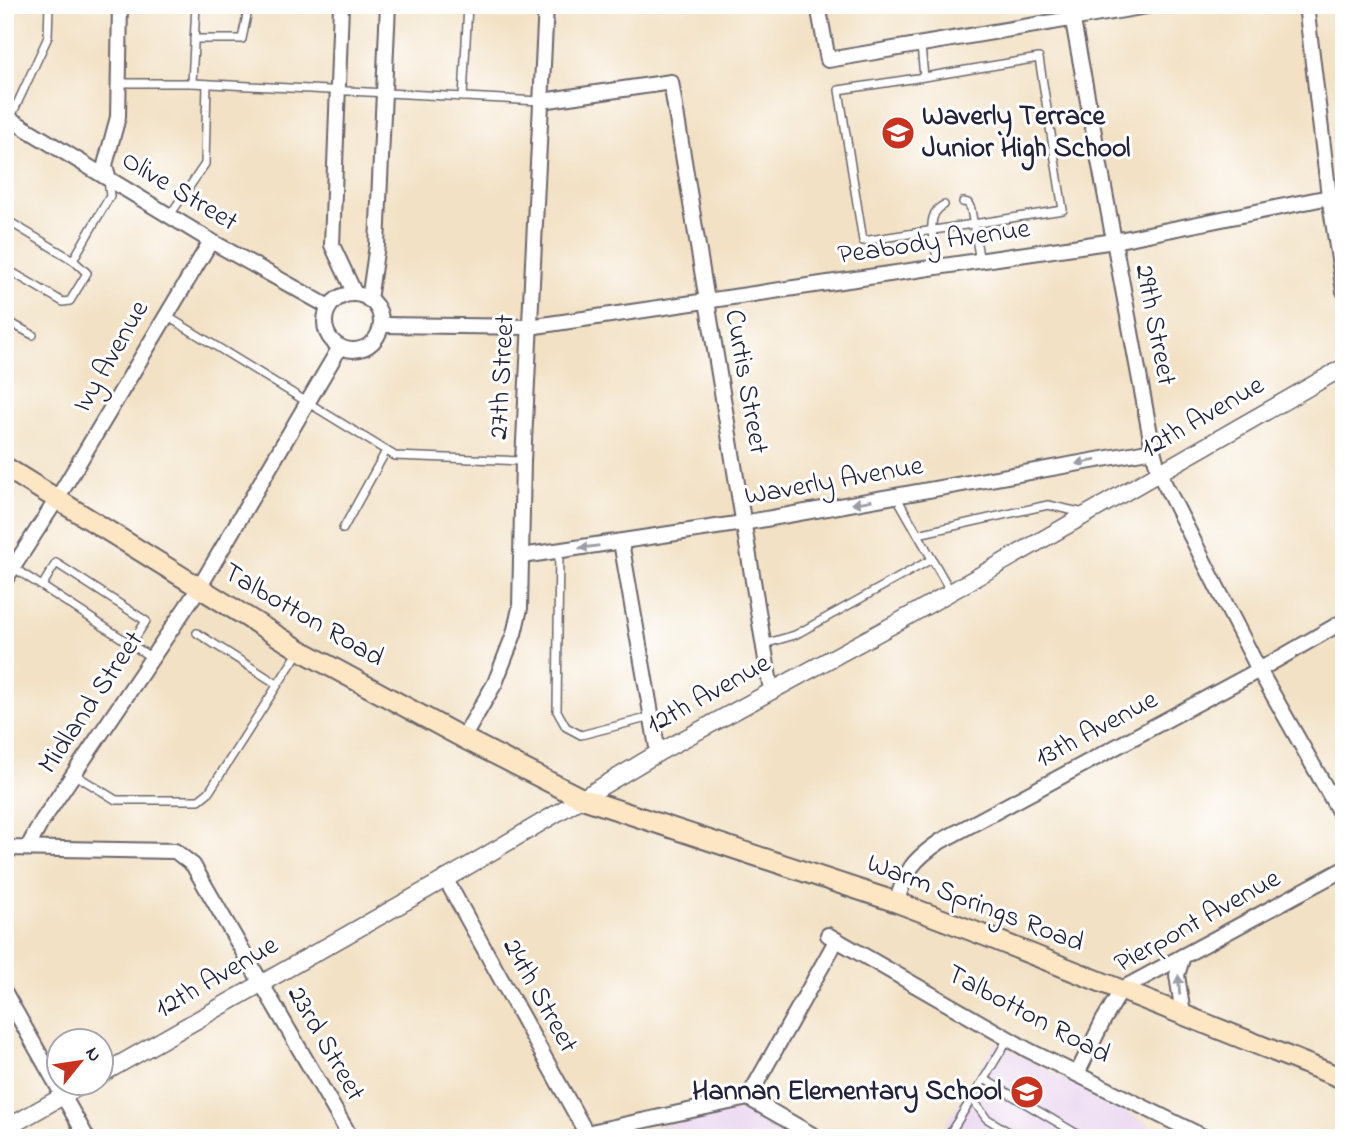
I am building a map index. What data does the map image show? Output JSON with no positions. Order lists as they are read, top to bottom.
{
  "streets": {
    "main road": ["Talbotton Road", "Warm Springs Road"],
    "street": [
      "Olive Street",
      "Peabody Avenue",
      "29th Street",
      "Ivy Avenue",
      "27th Street",
      "Curtis Street",
      "12th Avenue",
      "Waverly Avenue",
      "Midland Street",
      "13th Avenue",
      "Pierpont Avenue",
      "24th Street",
      "23rd Street"
    ]
  },
  "crossings": [
    ["Olive Street", "Ivy Avenue"],
    ["Olive Street", "Midland Street"],
    ["Peabody Avenue", "29th Street"],
    ["Peabody Avenue", "27th Street"],
    ["Peabody Avenue", "Curtis Street"],
    ["29th Street", "12th Avenue"],
    ["29th Street", "Waverly Avenue"],
    ["29th Street", "13th Avenue"],
    ["Ivy Avenue", "Talbotton Road"],
    ["27th Street", "Curtis Street"],
    ["27th Street", "Waverly Avenue"],
    ["27th Street", "Talbotton Road"],
    ["Curtis Street", "12th Avenue"],
    ["Curtis Street", "Waverly Avenue"],
    ["12th Avenue", "Talbotton Road"],
    ["12th Avenue", "Warm Springs Road"],
    ["12th Avenue", "24th Street"],
    ["12th Avenue", "23rd Street"],
    ["Talbotton Road", "Midland Street"],
    ["Talbotton Road", "Warm Springs Road"],
    ["Talbotton Road", "Pierpont Avenue"],
    ["Midland Street", "23rd Street"],
    ["13th Avenue", "Warm Springs Road"],
    ["Warm Springs Road", "Pierpont Avenue"]
  ],
  "one_way": ["Waverly Avenue"],
  "places": {
    "school or university": ["Waverly Terrace Junior High School", "Hannan Elementary School"]
  },
  "north": "top right"
}
